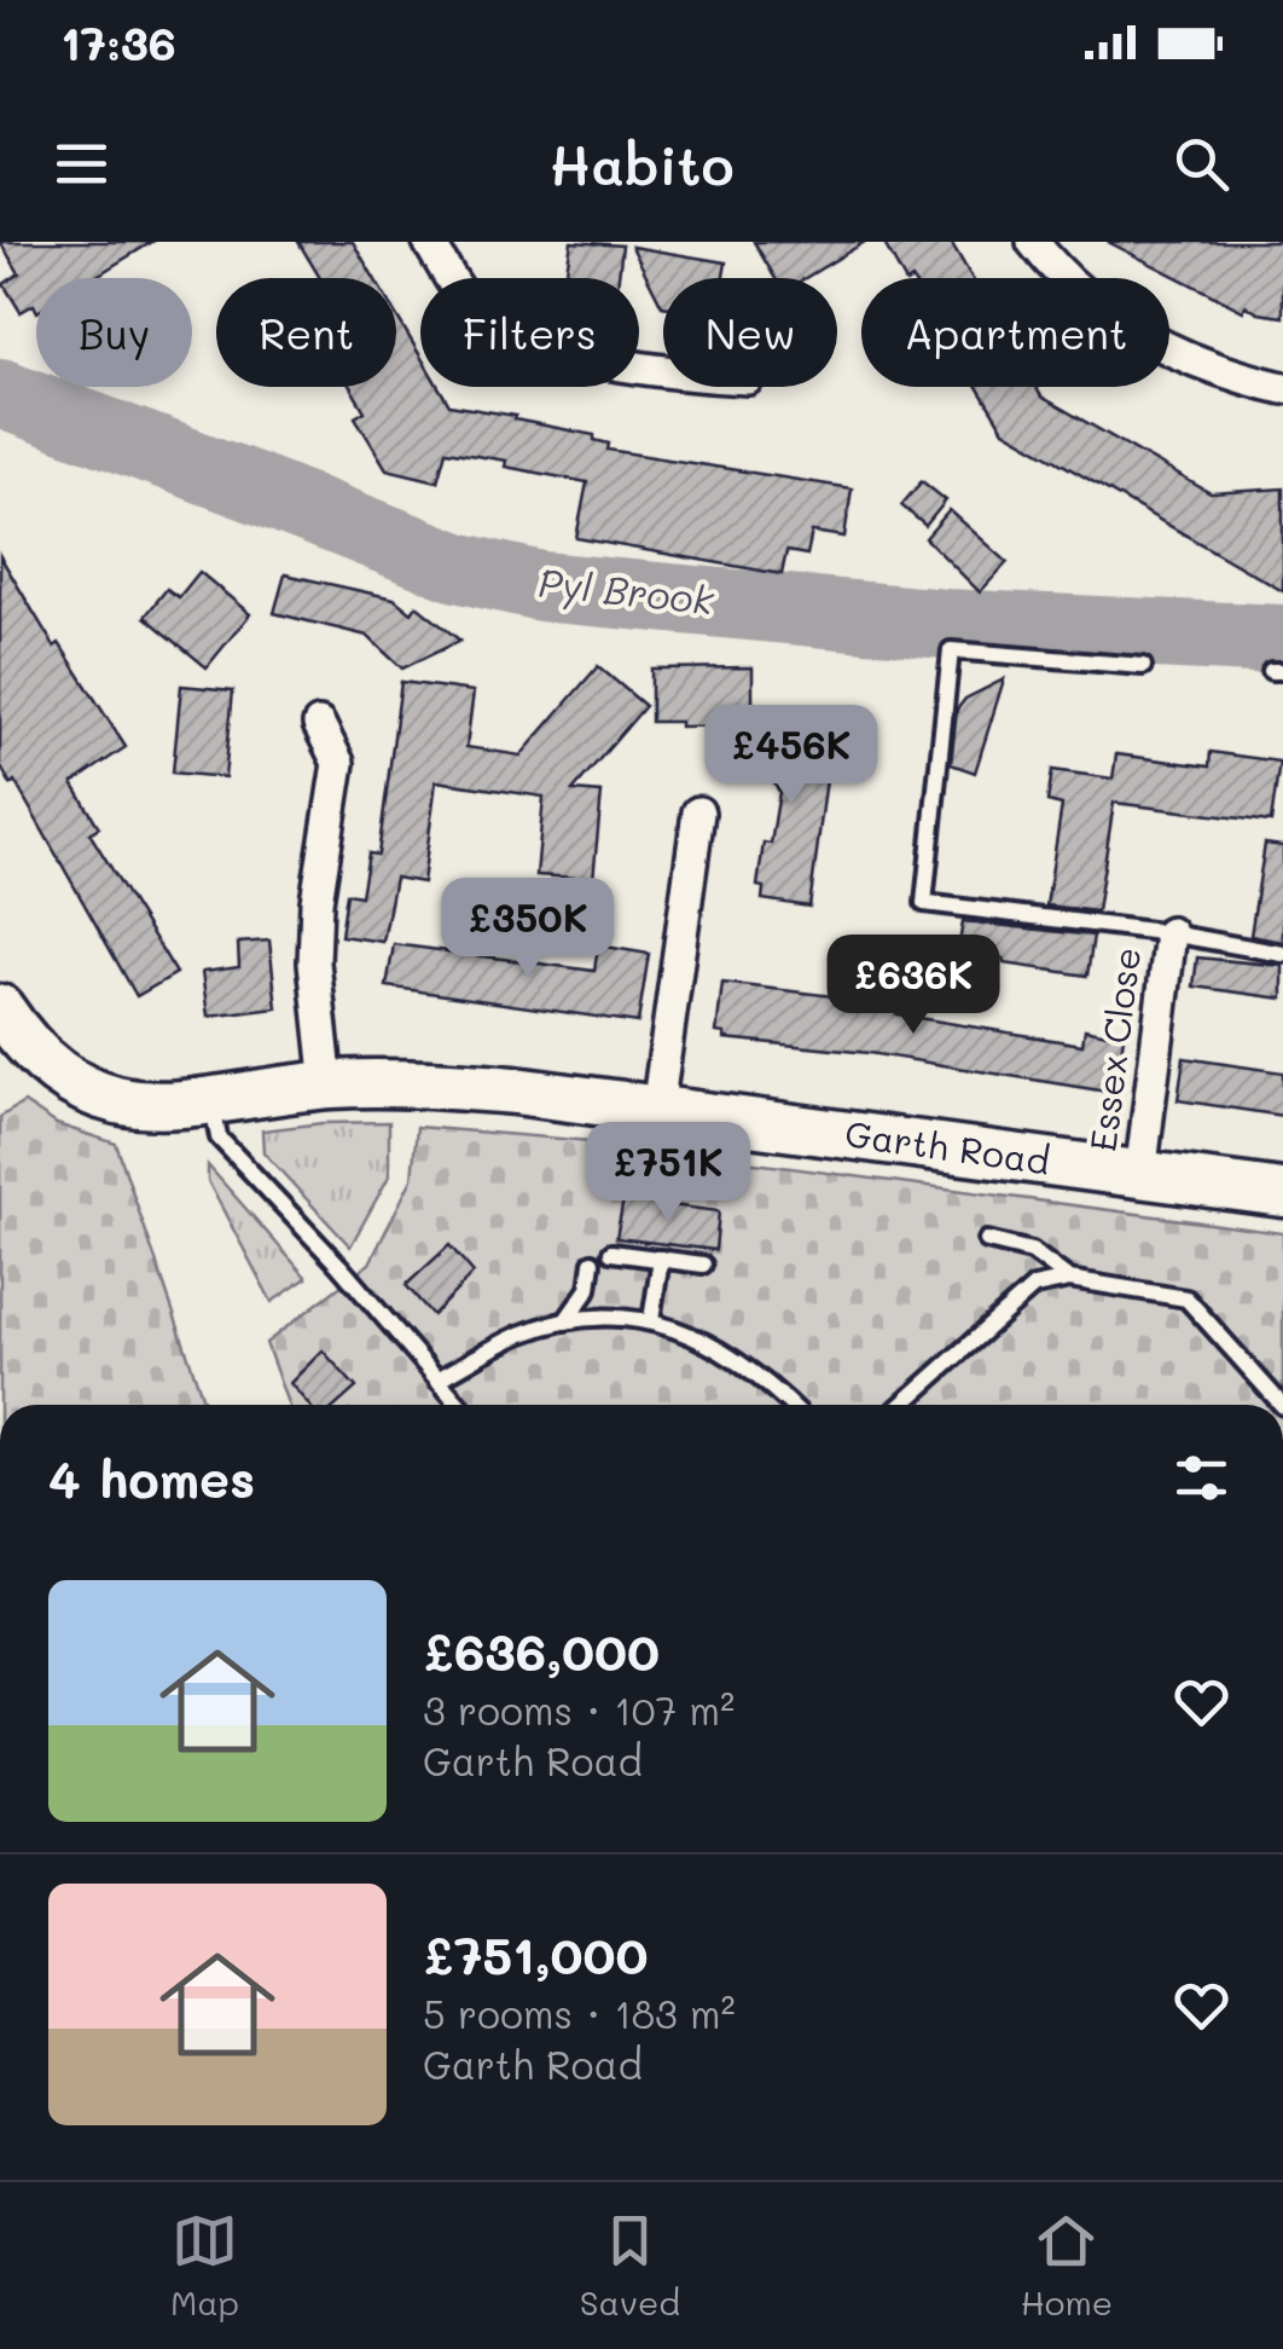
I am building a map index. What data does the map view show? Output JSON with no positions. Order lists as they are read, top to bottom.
{
  "streets": {
    "street": ["Essex Close", "Garth Road"]
  },
  "crossings": [
    ["Essex Close", "Garth Road"]
  ],
  "water": ["Pyl Brook"],
  "page": {
    "status": "17:36",
    "header": "Habito",
    "chip": [
      "Buy",
      "Rent",
      "Filters",
      "New",
      "Apartment"
    ],
    "price": [
      "£456K",
      "£350K",
      "£636K",
      "£751K"
    ],
    "heading": "4 homes",
    "list": [
      {
        "name": "£636,000",
        "note": "3 rooms · 107 m² · Garth Road"
      },
      {
        "name": "£751,000",
        "note": "5 rooms · 183 m² · Garth Road"
      }
    ],
    "tabs": ["Map", "Saved", "Home"]
  }
}
